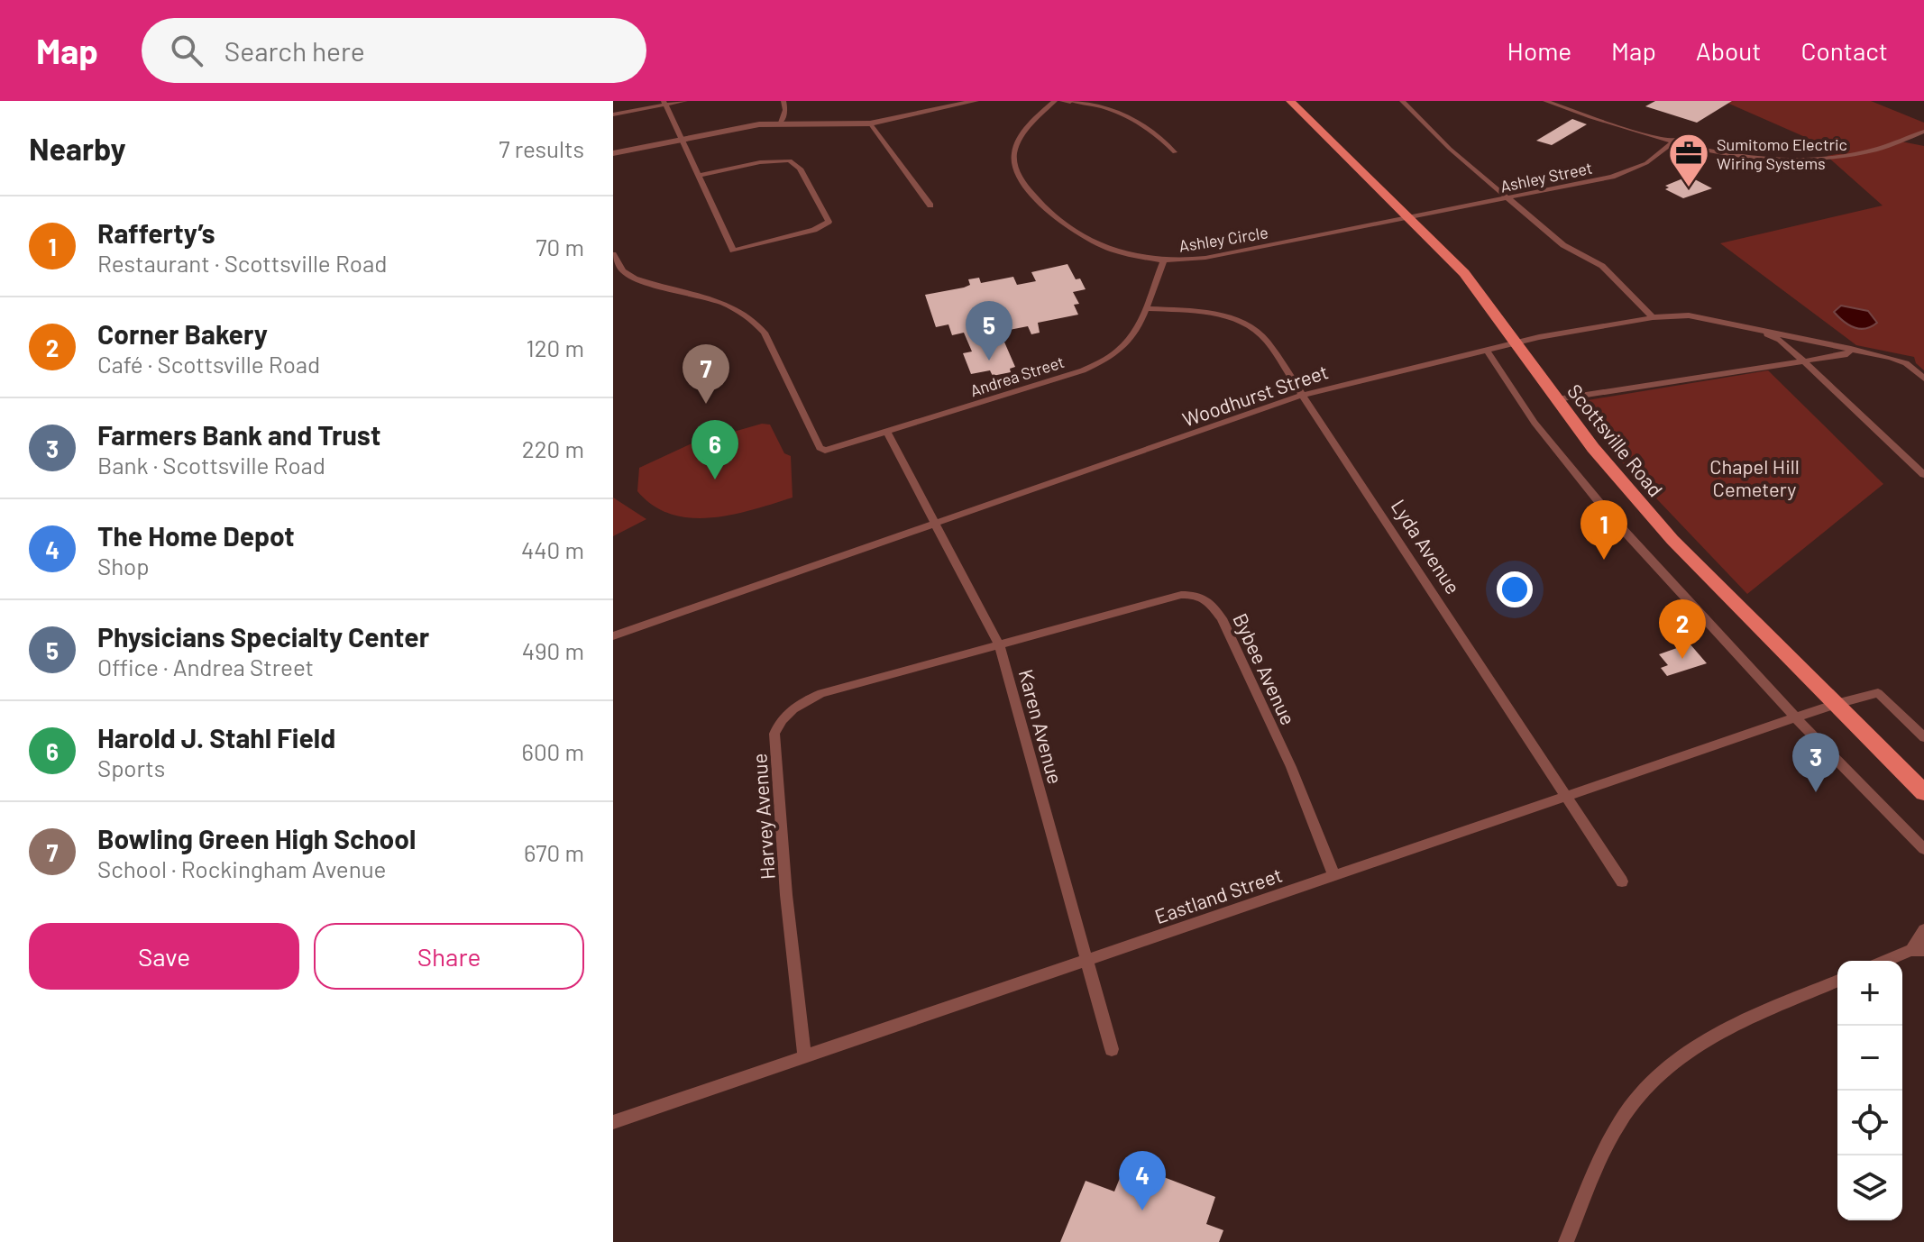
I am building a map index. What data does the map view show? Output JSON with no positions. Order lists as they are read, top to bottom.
{
  "streets": {
    "main road": ["Scottsville Road"],
    "street": [
      "Ashley Street",
      "Ashley Circle",
      "Andrea Street",
      "Woodhurst Street",
      "Lyda Avenue",
      "Bybee Avenue",
      "Karen Avenue",
      "Harvey Avenue",
      "Eastland Street"
    ]
  },
  "crossings": [
    ["Ashley Street", "Ashley Circle"],
    ["Ashley Street", "Scottsville Road"],
    ["Ashley Circle", "Andrea Street"],
    ["Ashley Circle", "Scottsville Road"],
    ["Andrea Street", "Lyda Avenue"],
    ["Andrea Street", "Karen Avenue"],
    ["Woodhurst Street", "Scottsville Road"],
    ["Woodhurst Street", "Lyda Avenue"],
    ["Woodhurst Street", "Karen Avenue"],
    ["Scottsville Road", "Eastland Street"],
    ["Lyda Avenue", "Eastland Street"],
    ["Bybee Avenue", "Karen Avenue"],
    ["Bybee Avenue", "Harvey Avenue"],
    ["Bybee Avenue", "Eastland Street"],
    ["Karen Avenue", "Harvey Avenue"],
    ["Karen Avenue", "Eastland Street"],
    ["Harvey Avenue", "Eastland Street"]
  ],
  "parks": ["Chapel Hill Cemetery"],
  "places": {
    "office": ["Sumitomo Electric Wiring Systems"]
  },
  "page": {
    "header": "Map",
    "search": "Search here",
    "nav": [
      "Home",
      "Map",
      "About",
      "Contact"
    ],
    "heading": ["Nearby", "7 results"],
    "list": [
      {
        "mark": "1",
        "name": "Rafferty’s",
        "note": "Restaurant · Scottsville Road",
        "value": "70 m"
      },
      {
        "mark": "2",
        "name": "Corner Bakery",
        "note": "Café · Scottsville Road",
        "value": "120 m"
      },
      {
        "mark": "3",
        "name": "Farmers Bank and Trust",
        "note": "Bank · Scottsville Road",
        "value": "220 m"
      },
      {
        "mark": "4",
        "name": "The Home Depot",
        "note": "Shop",
        "value": "440 m"
      },
      {
        "mark": "5",
        "name": "Physicians Specialty Center",
        "note": "Office · Andrea Street",
        "value": "490 m"
      },
      {
        "mark": "6",
        "name": "Harold J. Stahl Field",
        "note": "Sports",
        "value": "600 m"
      },
      {
        "mark": "7",
        "name": "Bowling Green High School",
        "note": "School · Rockingham Avenue",
        "value": "670 m"
      }
    ],
    "pins": [
      "5",
      "7",
      "6",
      "1",
      "2",
      "3",
      "4"
    ],
    "buttons": ["Save", "Share"],
    "map_buttons": ["+", "−"]
  }
}
